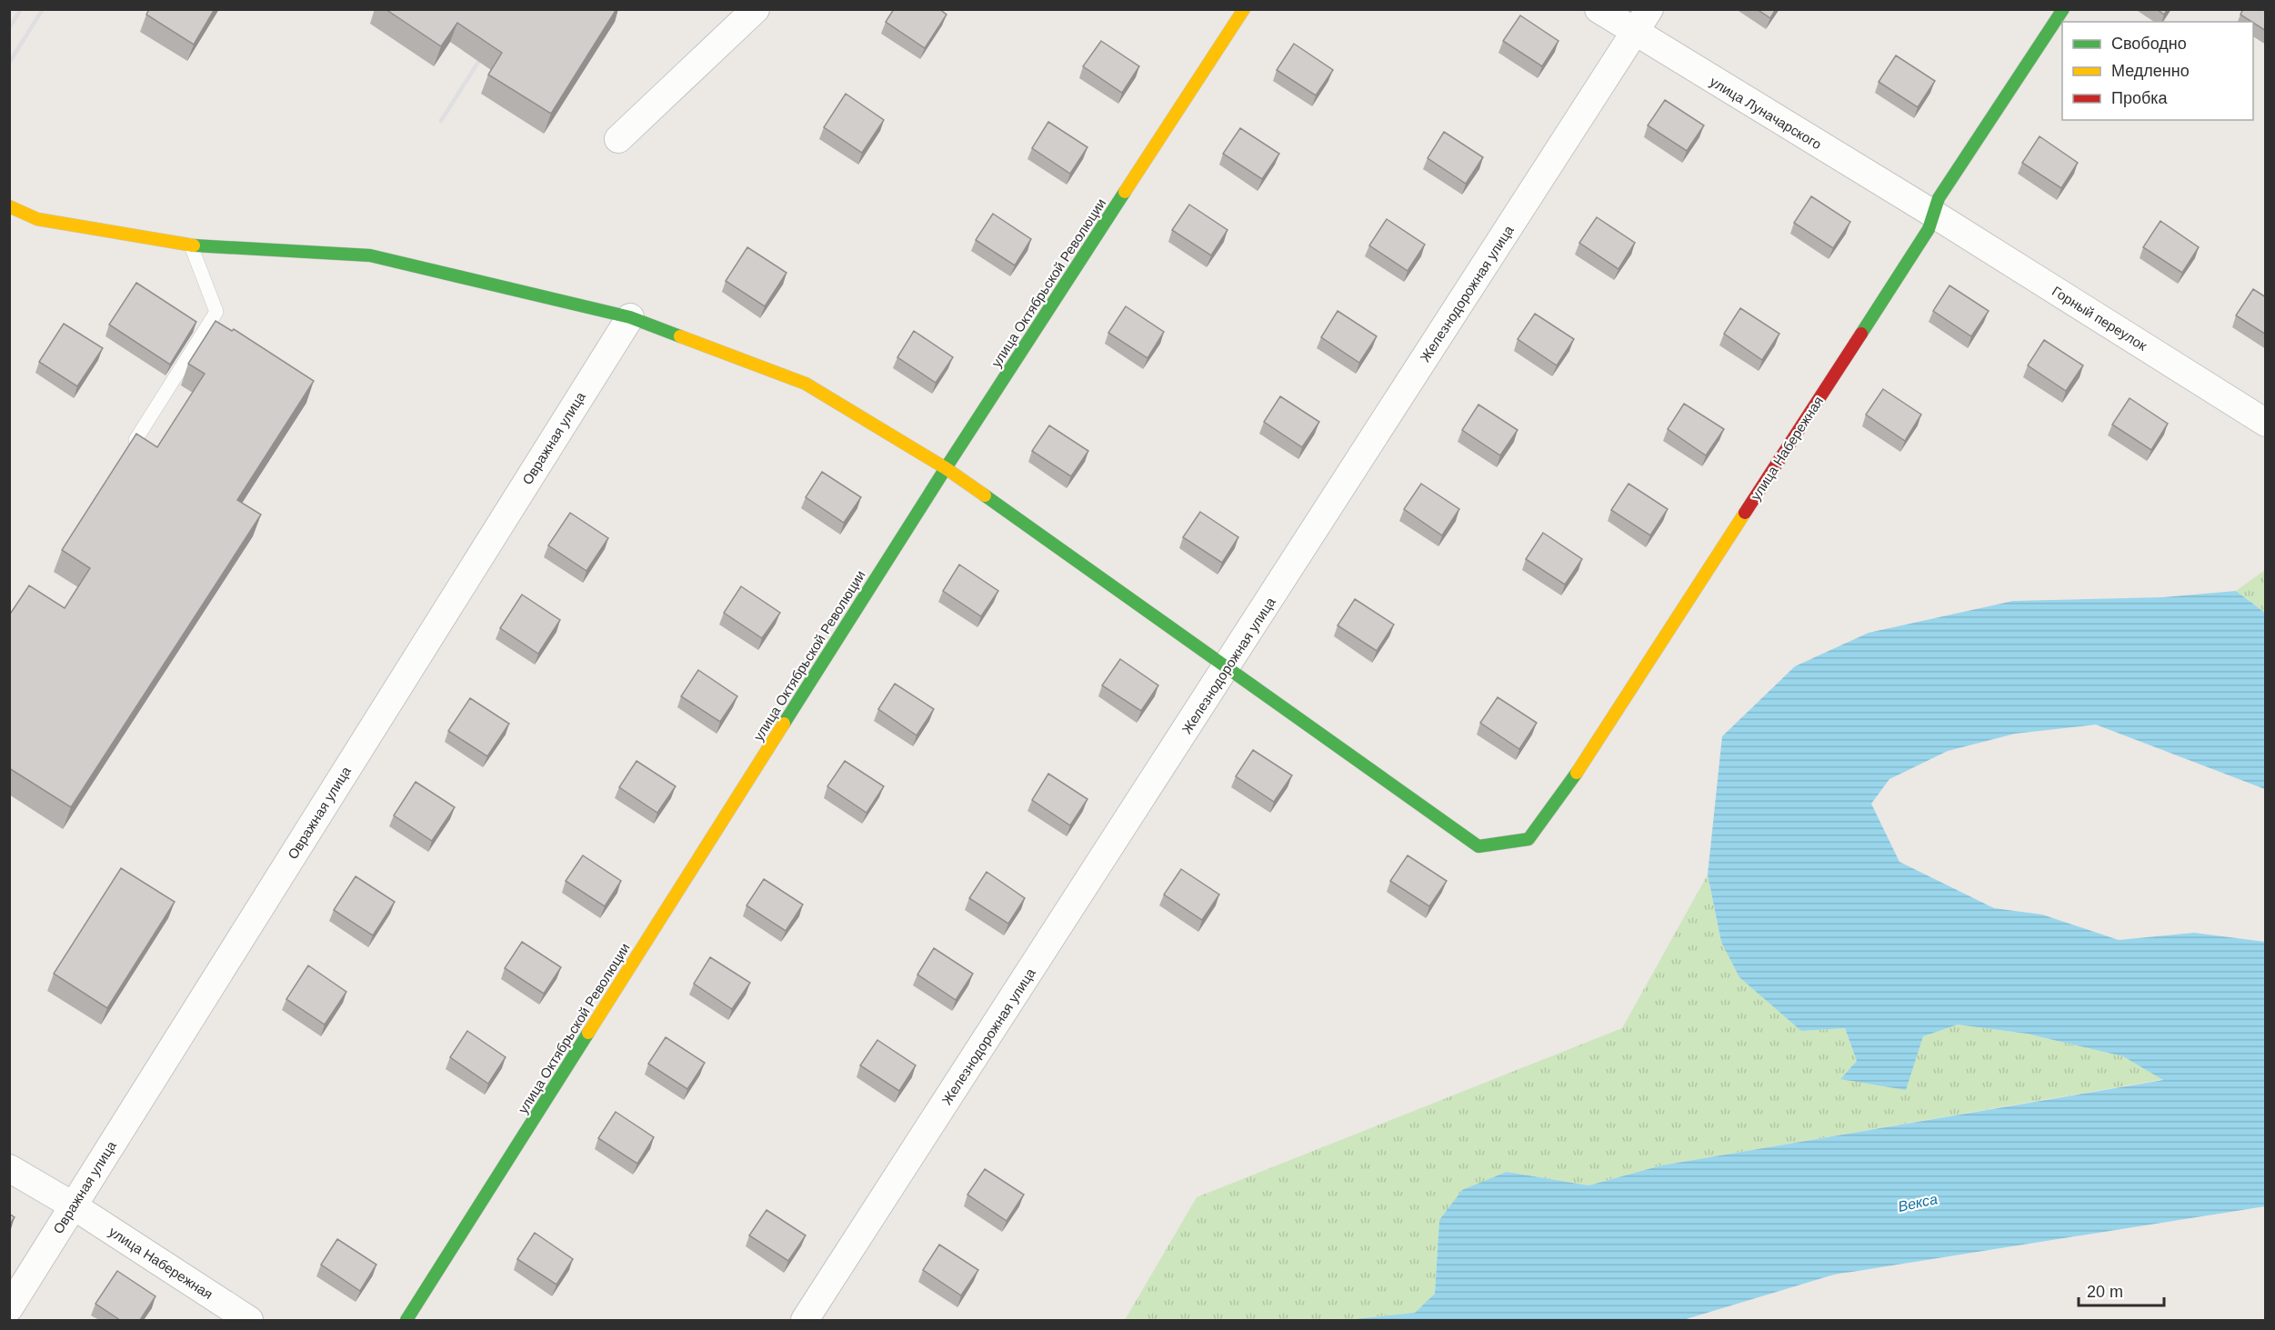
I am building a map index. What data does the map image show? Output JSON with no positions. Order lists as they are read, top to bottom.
{
  "streets": {
    "street": [
      "улица Луначарского",
      "улица Октябрьской Революции",
      "Железнодорожная улица",
      "Горный переулок",
      "Овражная улица",
      "улица Набережная"
    ]
  },
  "crossings": [
    ["улица Луначарского", "Железнодорожная улица"],
    ["улица Луначарского", "Горный переулок"],
    ["улица Луначарского", "улица Набережная"],
    ["Железнодорожная улица", "улица Набережная"],
    ["Горный переулок", "улица Набережная"],
    ["Овражная улица", "улица Набережная"]
  ],
  "water": ["Векса"],
  "legend": ["Свободно", "Медленно", "Пробка"],
  "scale_bar": "20 m"
}
